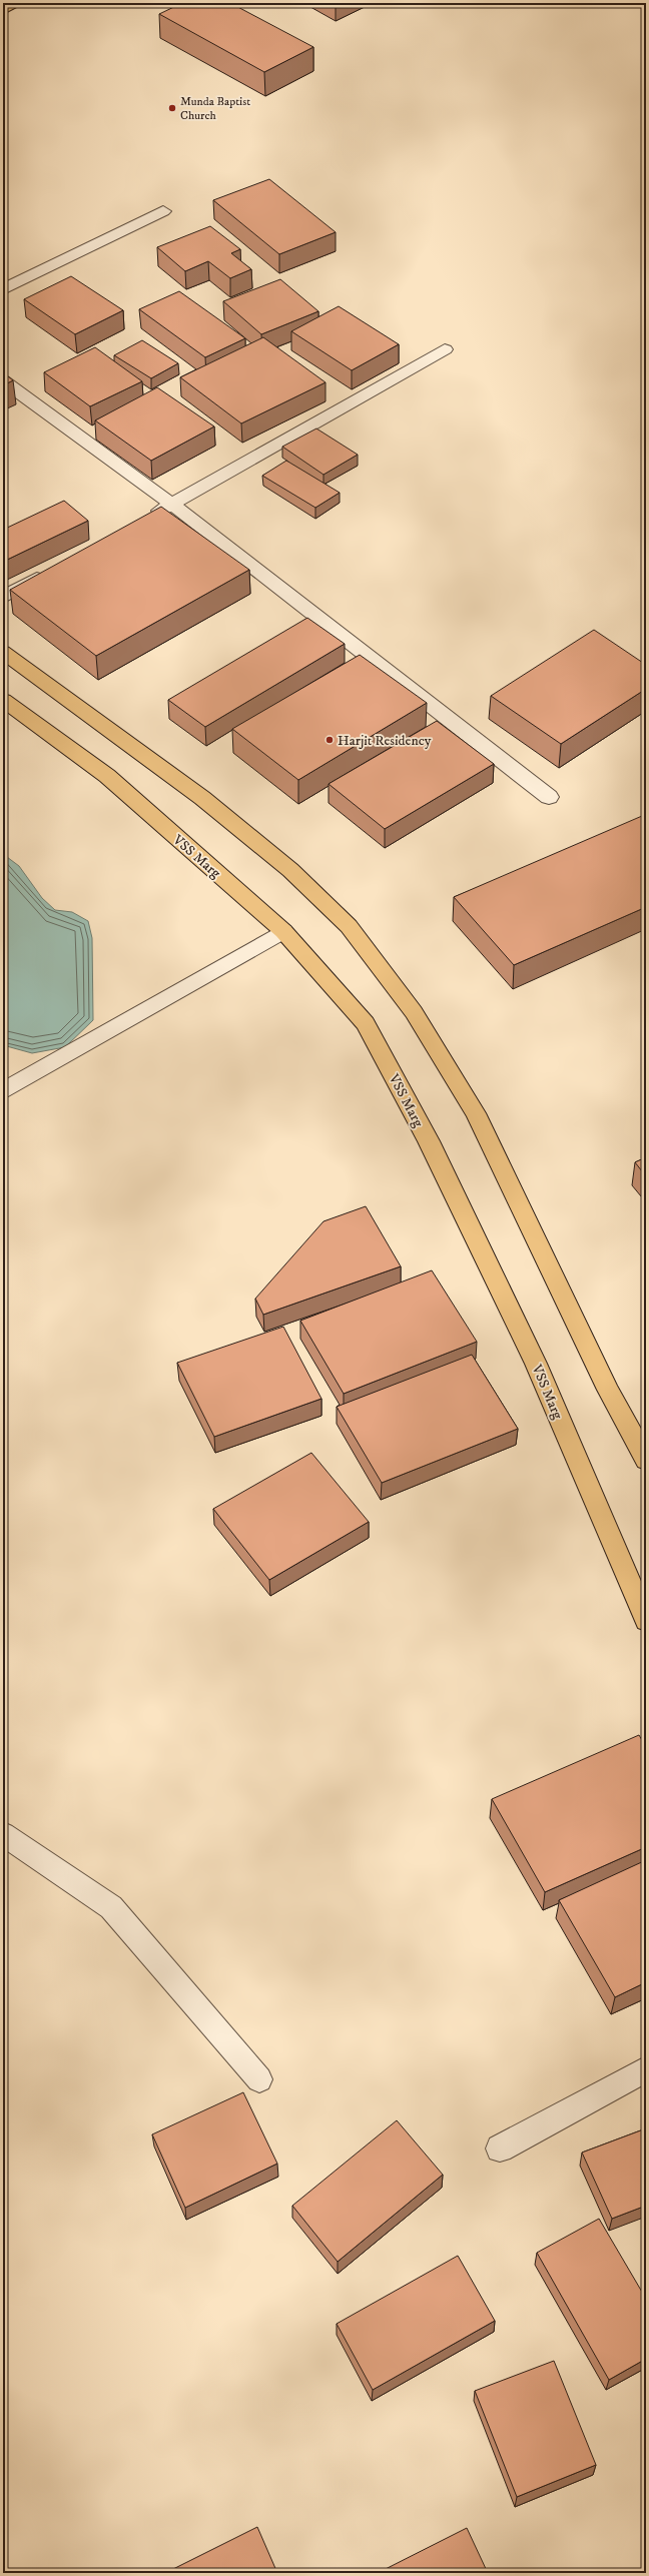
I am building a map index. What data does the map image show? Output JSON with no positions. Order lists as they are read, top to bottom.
{
  "streets": {
    "main road": ["VSS Marg"]
  },
  "places": ["Munda Baptist Church", "Harjit Residency"]
}
